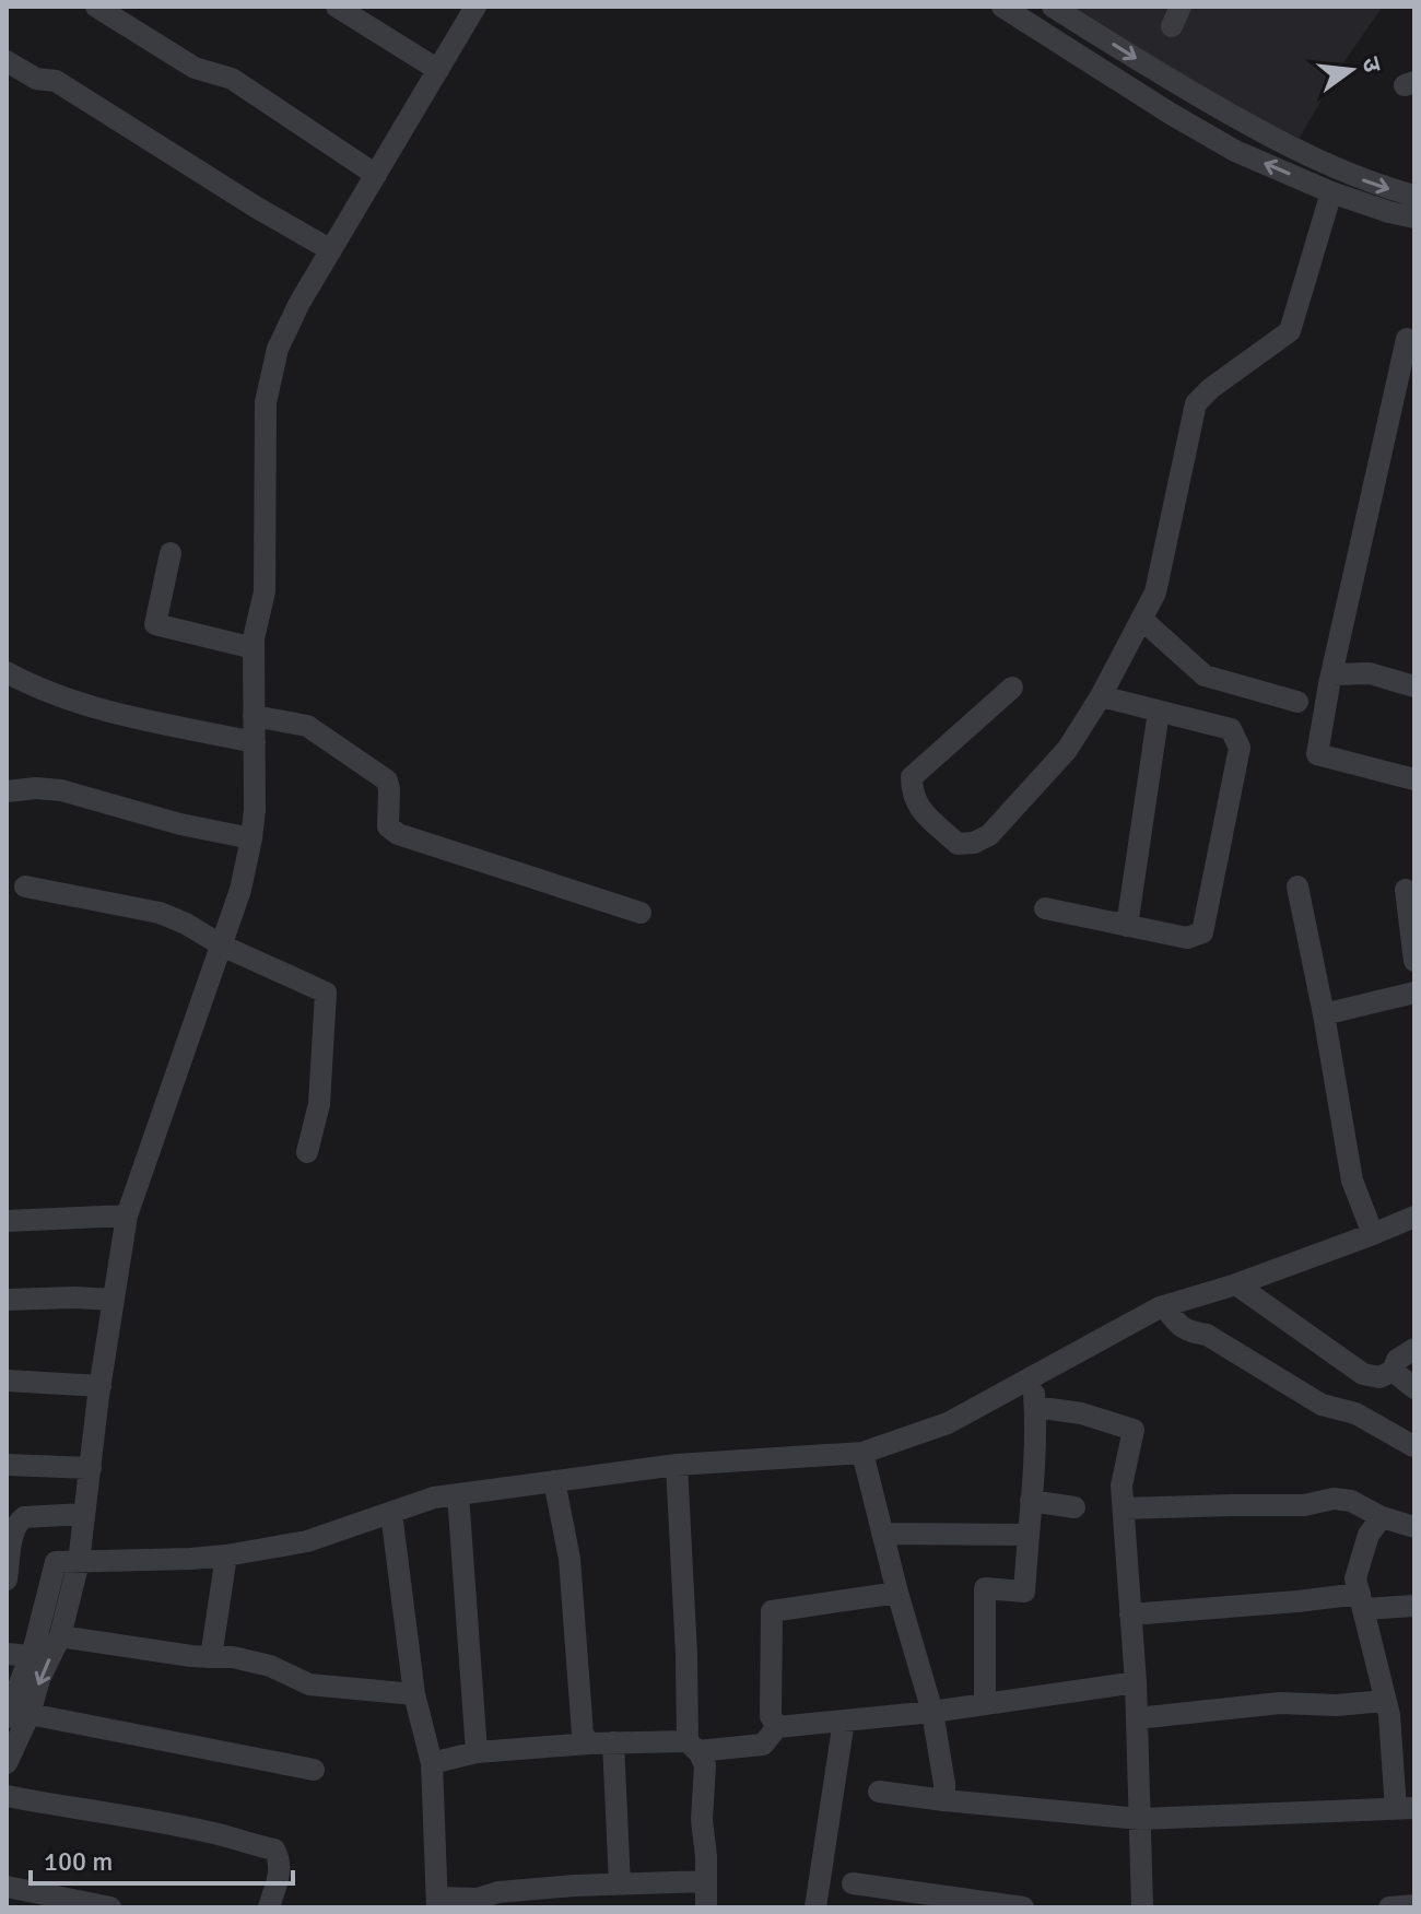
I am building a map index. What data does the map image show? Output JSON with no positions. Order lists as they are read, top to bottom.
{
  "scale_bar": "100 m",
  "north": "right"
}
